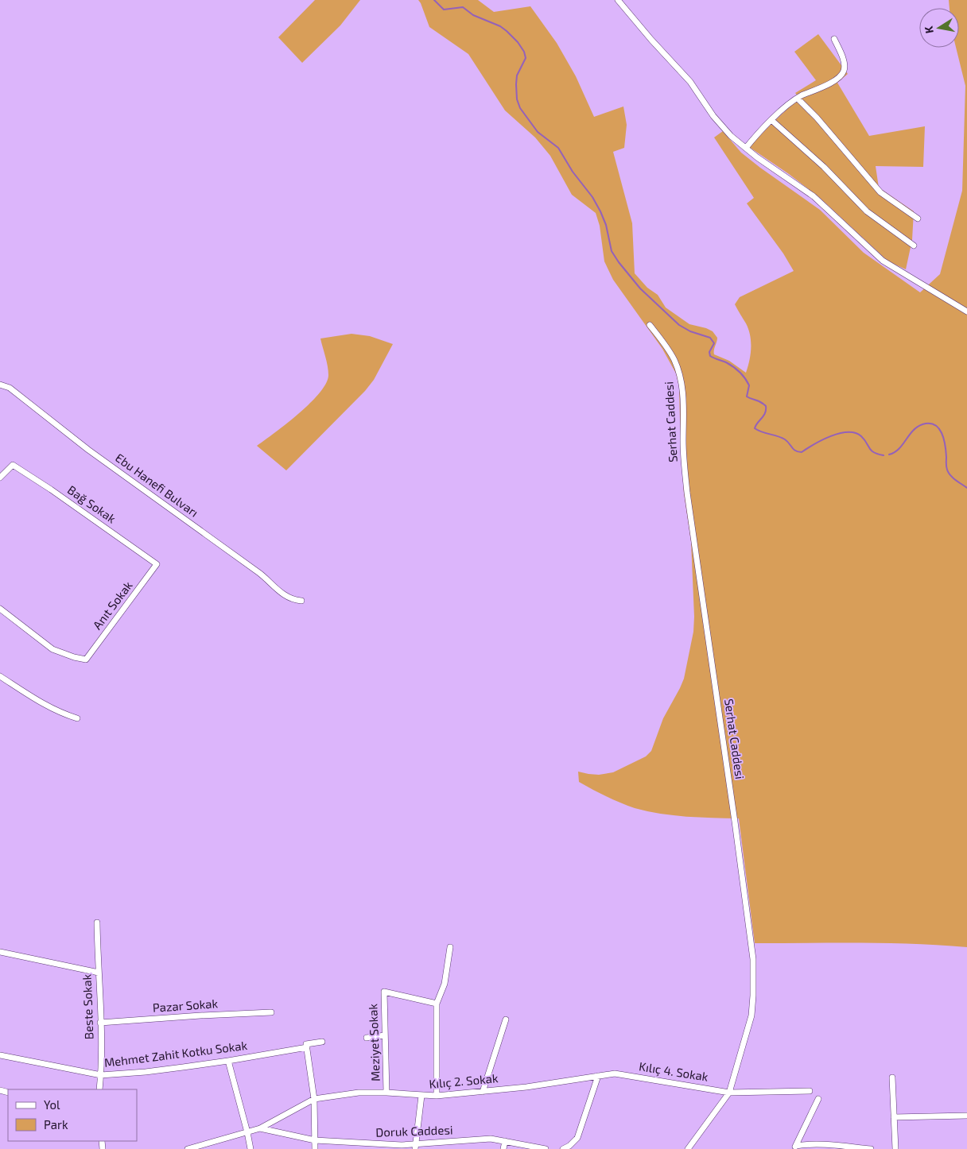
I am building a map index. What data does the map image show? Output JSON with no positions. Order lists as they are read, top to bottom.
{
  "streets": {
    "street": [
      "Serhat Caddesi",
      "Ebu Hanefi Bulvarı",
      "Bağ Sokak",
      "Anıt Sokak",
      "Pazar Sokak",
      "Beste Sokak",
      "Meziyet Sokak",
      "Mehmet Zahit Kotku Sokak",
      "Kılıç 4. Sokak",
      "Kılıç 2. Sokak",
      "Doruk Caddesi"
    ]
  },
  "crossings": [
    ["Serhat Caddesi", "Kılıç 4. Sokak"],
    ["Bağ Sokak", "Anıt Sokak"],
    ["Pazar Sokak", "Beste Sokak"],
    ["Beste Sokak", "Mehmet Zahit Kotku Sokak"],
    ["Meziyet Sokak", "Kılıç 2. Sokak"],
    ["Kılıç 4. Sokak", "Kılıç 2. Sokak"],
    ["Kılıç 2. Sokak", "Doruk Caddesi"]
  ],
  "legend": ["Yol", "Park"],
  "north": "left"
}
